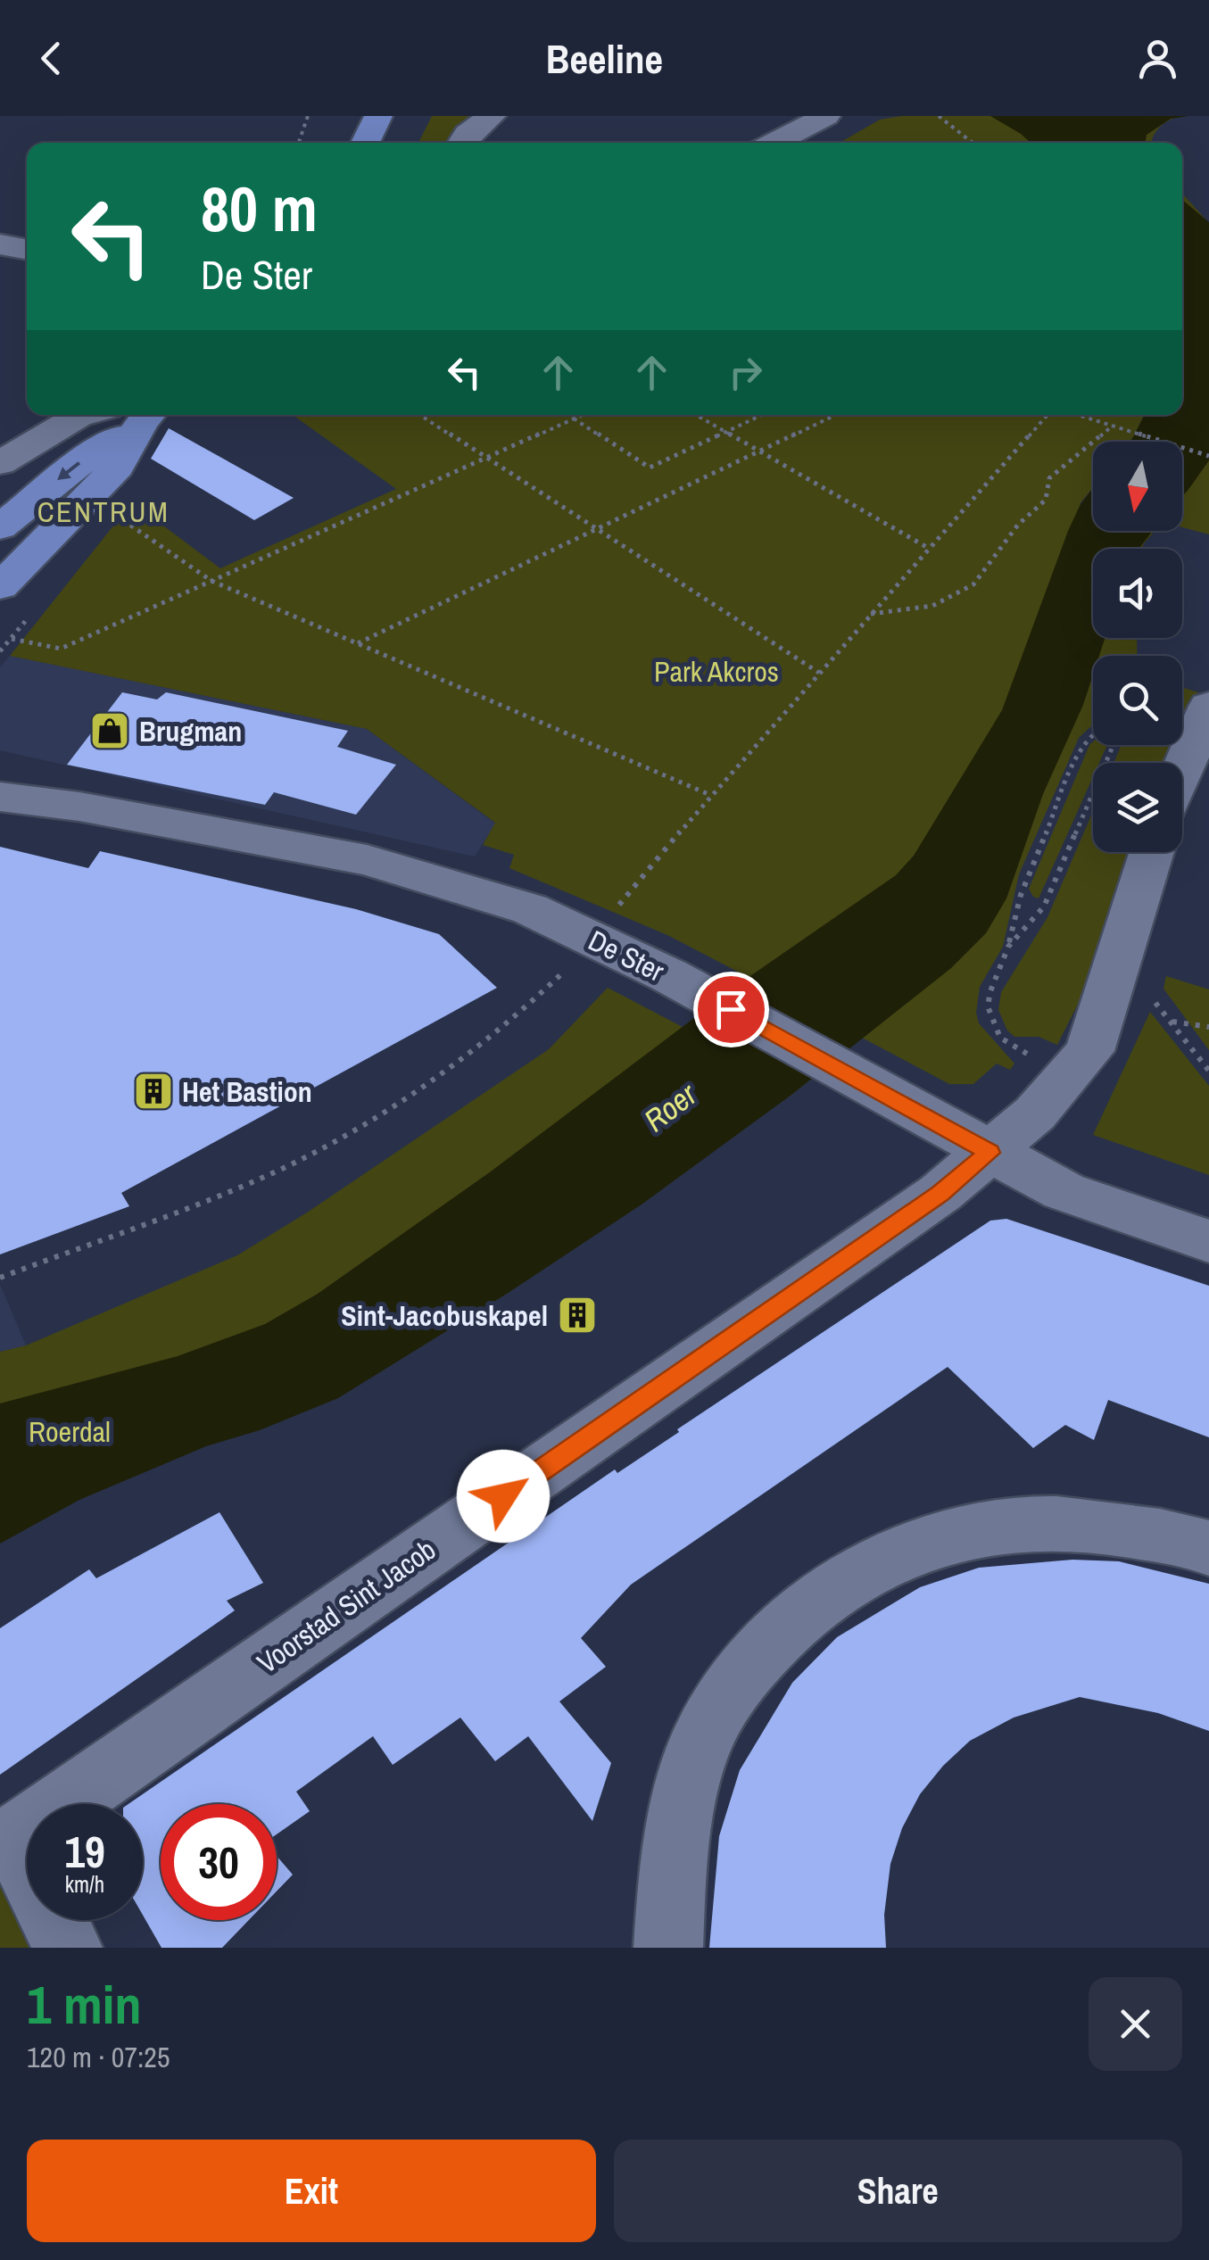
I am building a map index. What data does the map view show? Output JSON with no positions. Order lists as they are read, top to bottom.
{
  "streets": {
    "street": ["De Ster", "Voorstad Sint Jacob"]
  },
  "crossings": [
    ["De Ster", "Voorstad Sint Jacob"]
  ],
  "districts": ["CENTRUM"],
  "water": ["Roer"],
  "parks": ["Park Akcros", "Roerdal"],
  "places": {
    "shop": ["Brugman"],
    "building": ["Het Bastion", "Sint-Jacobuskapel"]
  },
  "north": "bottom",
  "page": {
    "header": "Beeline",
    "turn": ["80 m", "De Ster"],
    "speed": "19 km/h",
    "limit": "30",
    "heading": ["1 min", "120 m · 07:25"],
    "buttons": ["Exit", "Share"]
  }
}
